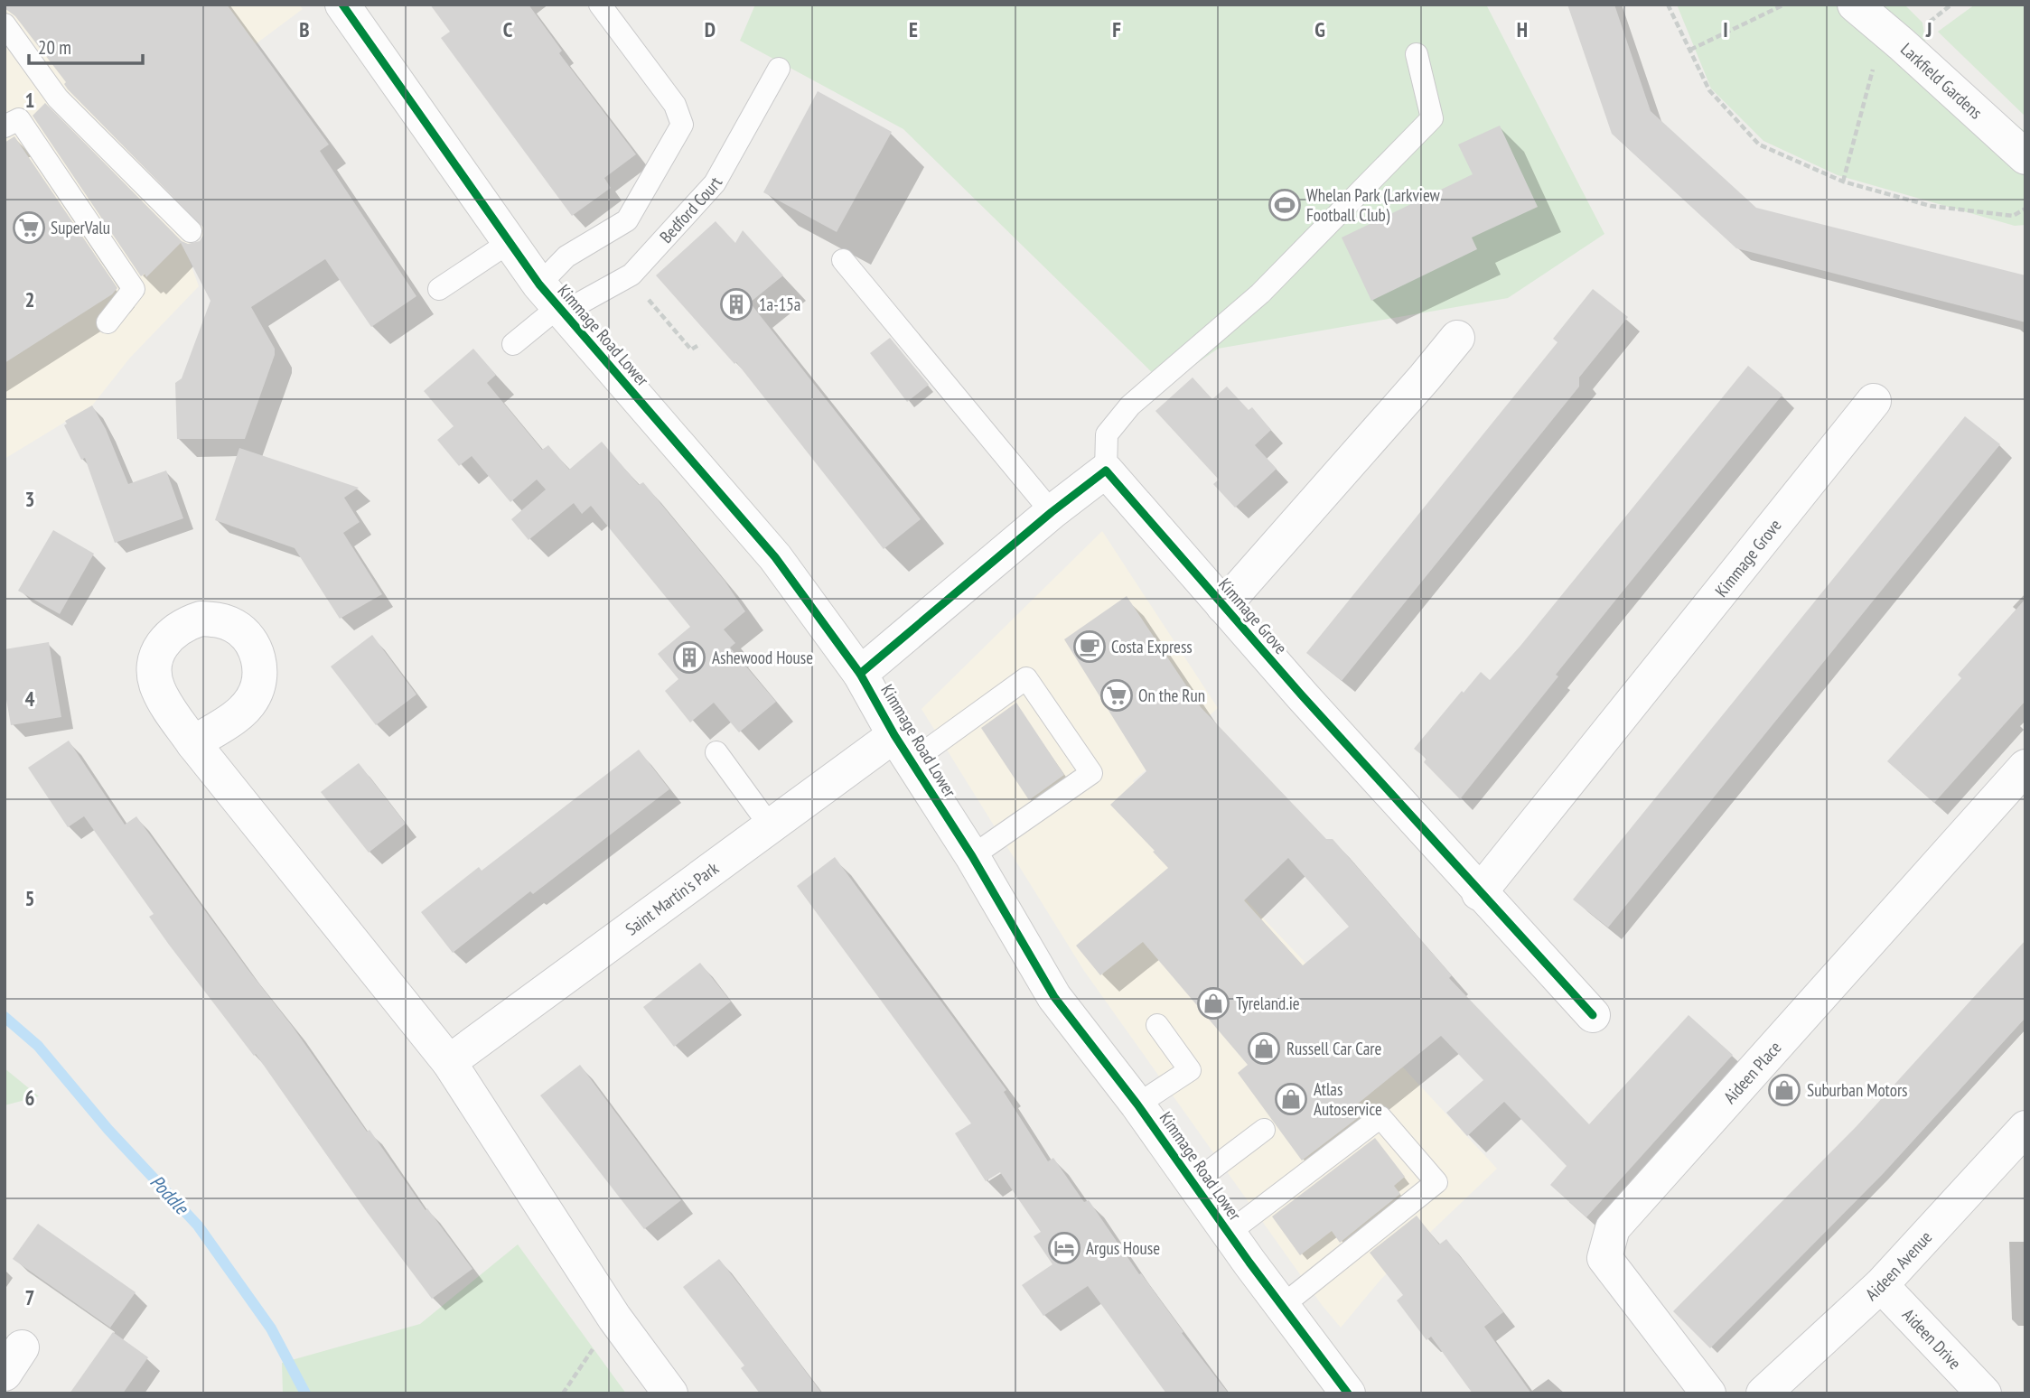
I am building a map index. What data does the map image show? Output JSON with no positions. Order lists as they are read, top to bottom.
{
  "streets": {
    "street": [
      "Larkfield Gardens",
      "Kimmage Road Lower",
      "Kimmage Grove",
      "Saint Martin's Park",
      "Aideen Place",
      "Aideen Avenue",
      "Aideen Drive"
    ],
    "lane": ["Bedford Court"]
  },
  "crossings": [
    ["Bedford Court", "Kimmage Road Lower"],
    ["Kimmage Road Lower", "Saint Martin's Park"],
    ["Aideen Avenue", "Aideen Drive"]
  ],
  "water": ["Poddle"],
  "places": {
    "sports": ["Whelan Park (Larkview Football Club)"],
    "supermarket": ["SuperValu", "On the Run"],
    "building": ["1a-15a", "Ashewood House"],
    "cafe": ["Costa Express"],
    "shop": [
      "Tyreland.ie",
      "Russell Car Care",
      "Suburban Motors",
      "Atlas Autoservice"
    ],
    "hotel": ["Argus House"]
  },
  "scale_bar": "20 m",
  "grid": {
    "columns": [
      "B",
      "C",
      "D",
      "E",
      "F",
      "G",
      "H",
      "I",
      "J"
    ],
    "rows": [
      "1",
      "2",
      "3",
      "4",
      "5",
      "6",
      "7"
    ]
  }
}
